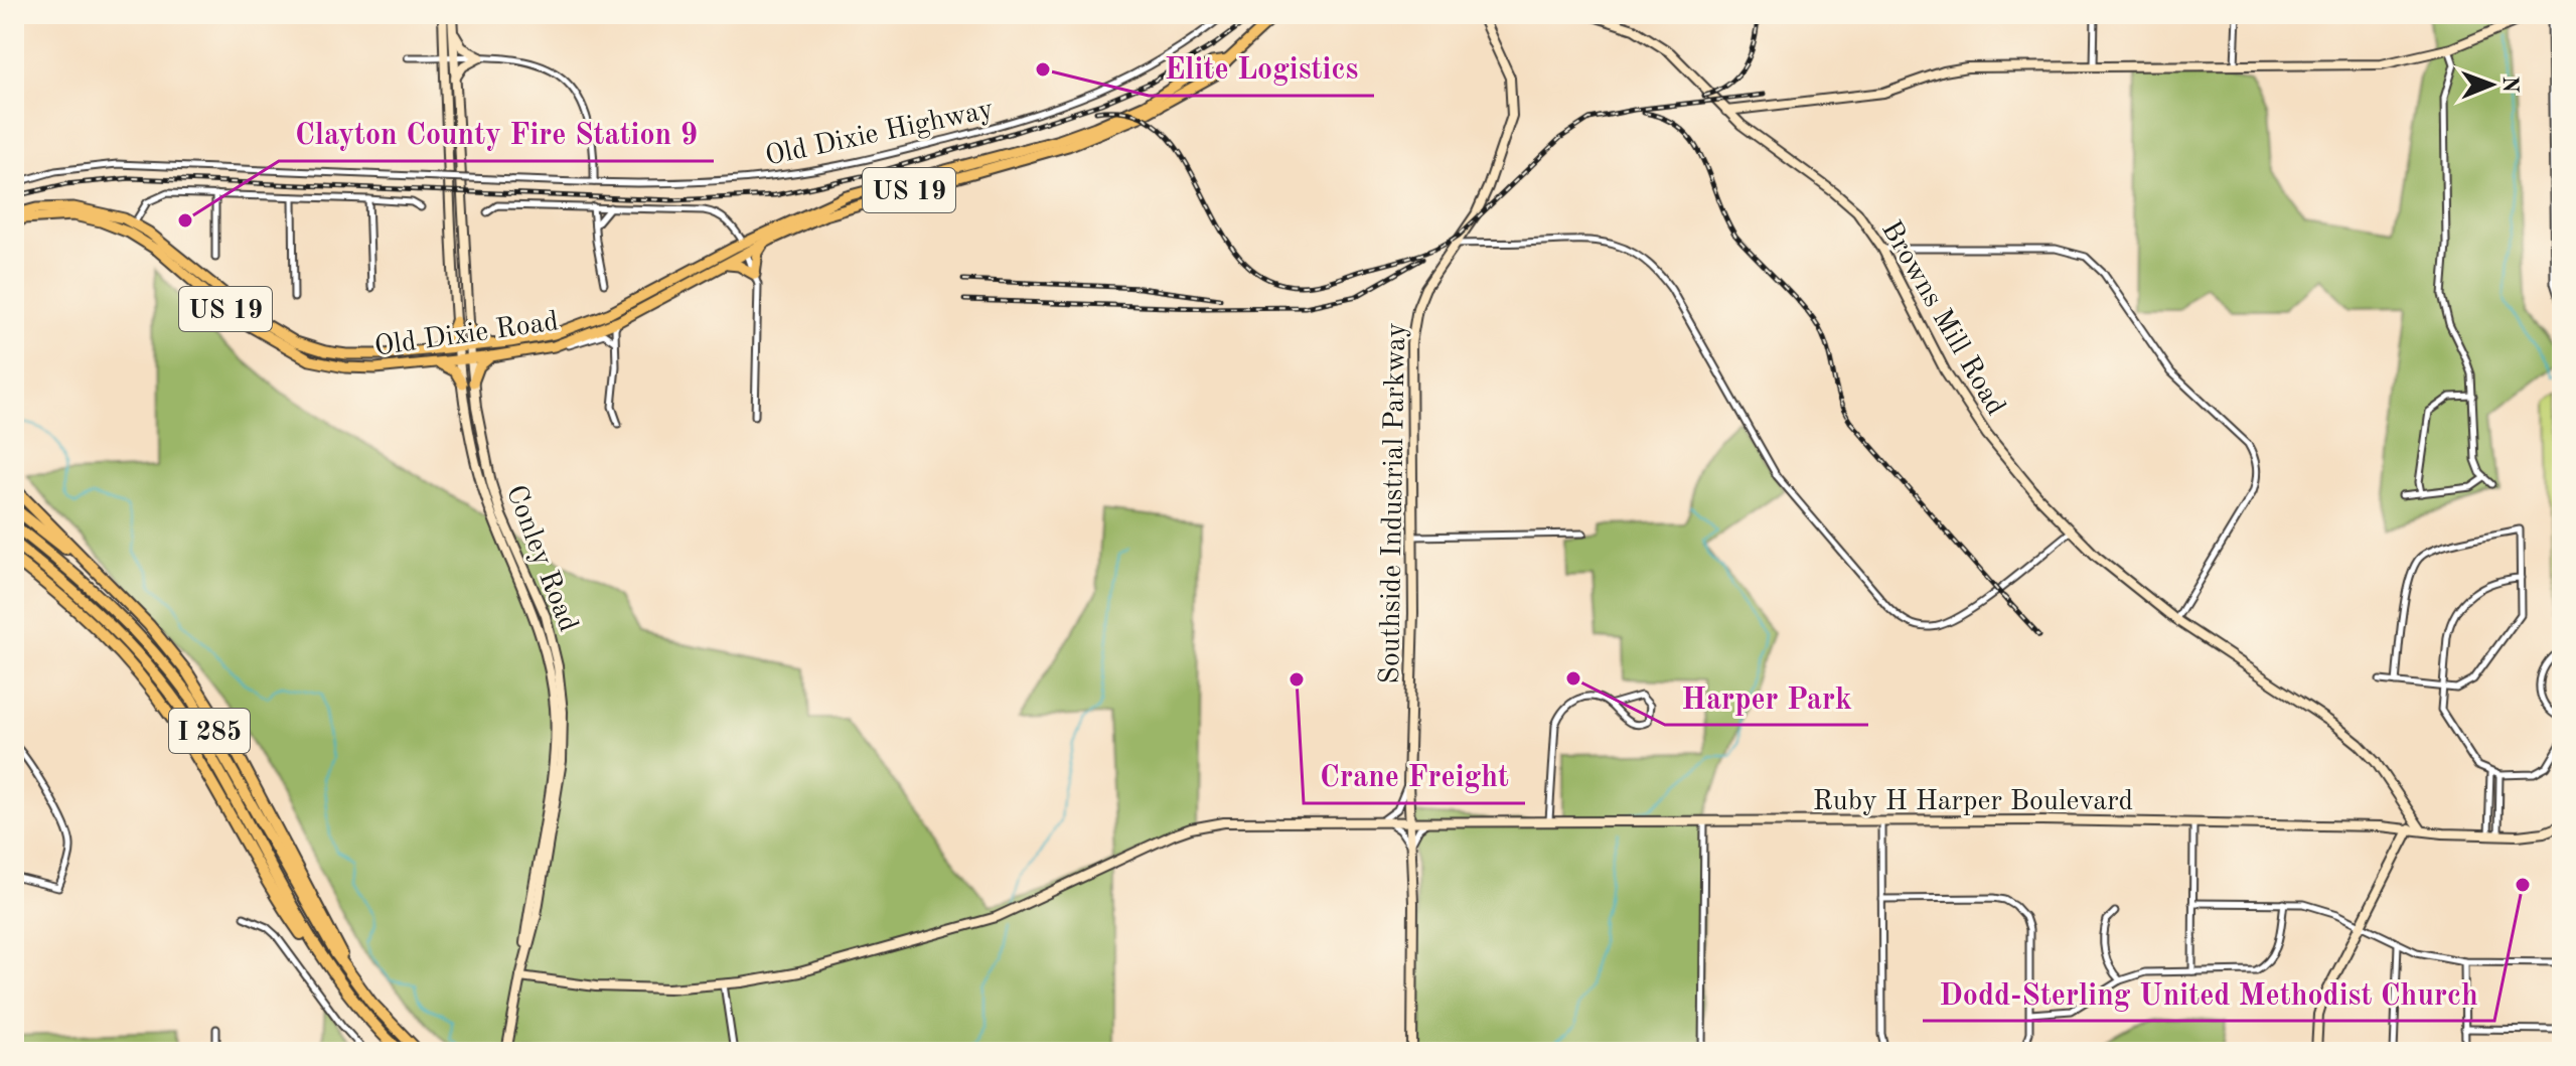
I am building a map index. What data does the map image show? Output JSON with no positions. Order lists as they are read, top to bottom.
{
  "streets": {
    "highway": ["I 285"],
    "main road": ["US 19", "Old Dixie Road"],
    "street": [
      "Old Dixie Highway",
      "Browns Mill Road",
      "Southside Industrial Parkway",
      "Conley Road",
      "Ruby H Harper Boulevard"
    ]
  },
  "crossings": [
    ["US 19", "Old Dixie Road"],
    ["Browns Mill Road", "Ruby H Harper Boulevard"],
    ["Old Dixie Road", "Conley Road"],
    ["Southside Industrial Parkway", "Ruby H Harper Boulevard"],
    ["Conley Road", "Ruby H Harper Boulevard"]
  ],
  "places": [
    "Elite Logistics",
    "Clayton County Fire Station 9",
    "Harper Park",
    "Crane Freight",
    "Dodd-Sterling United Methodist Church"
  ],
  "north": "right"
}
